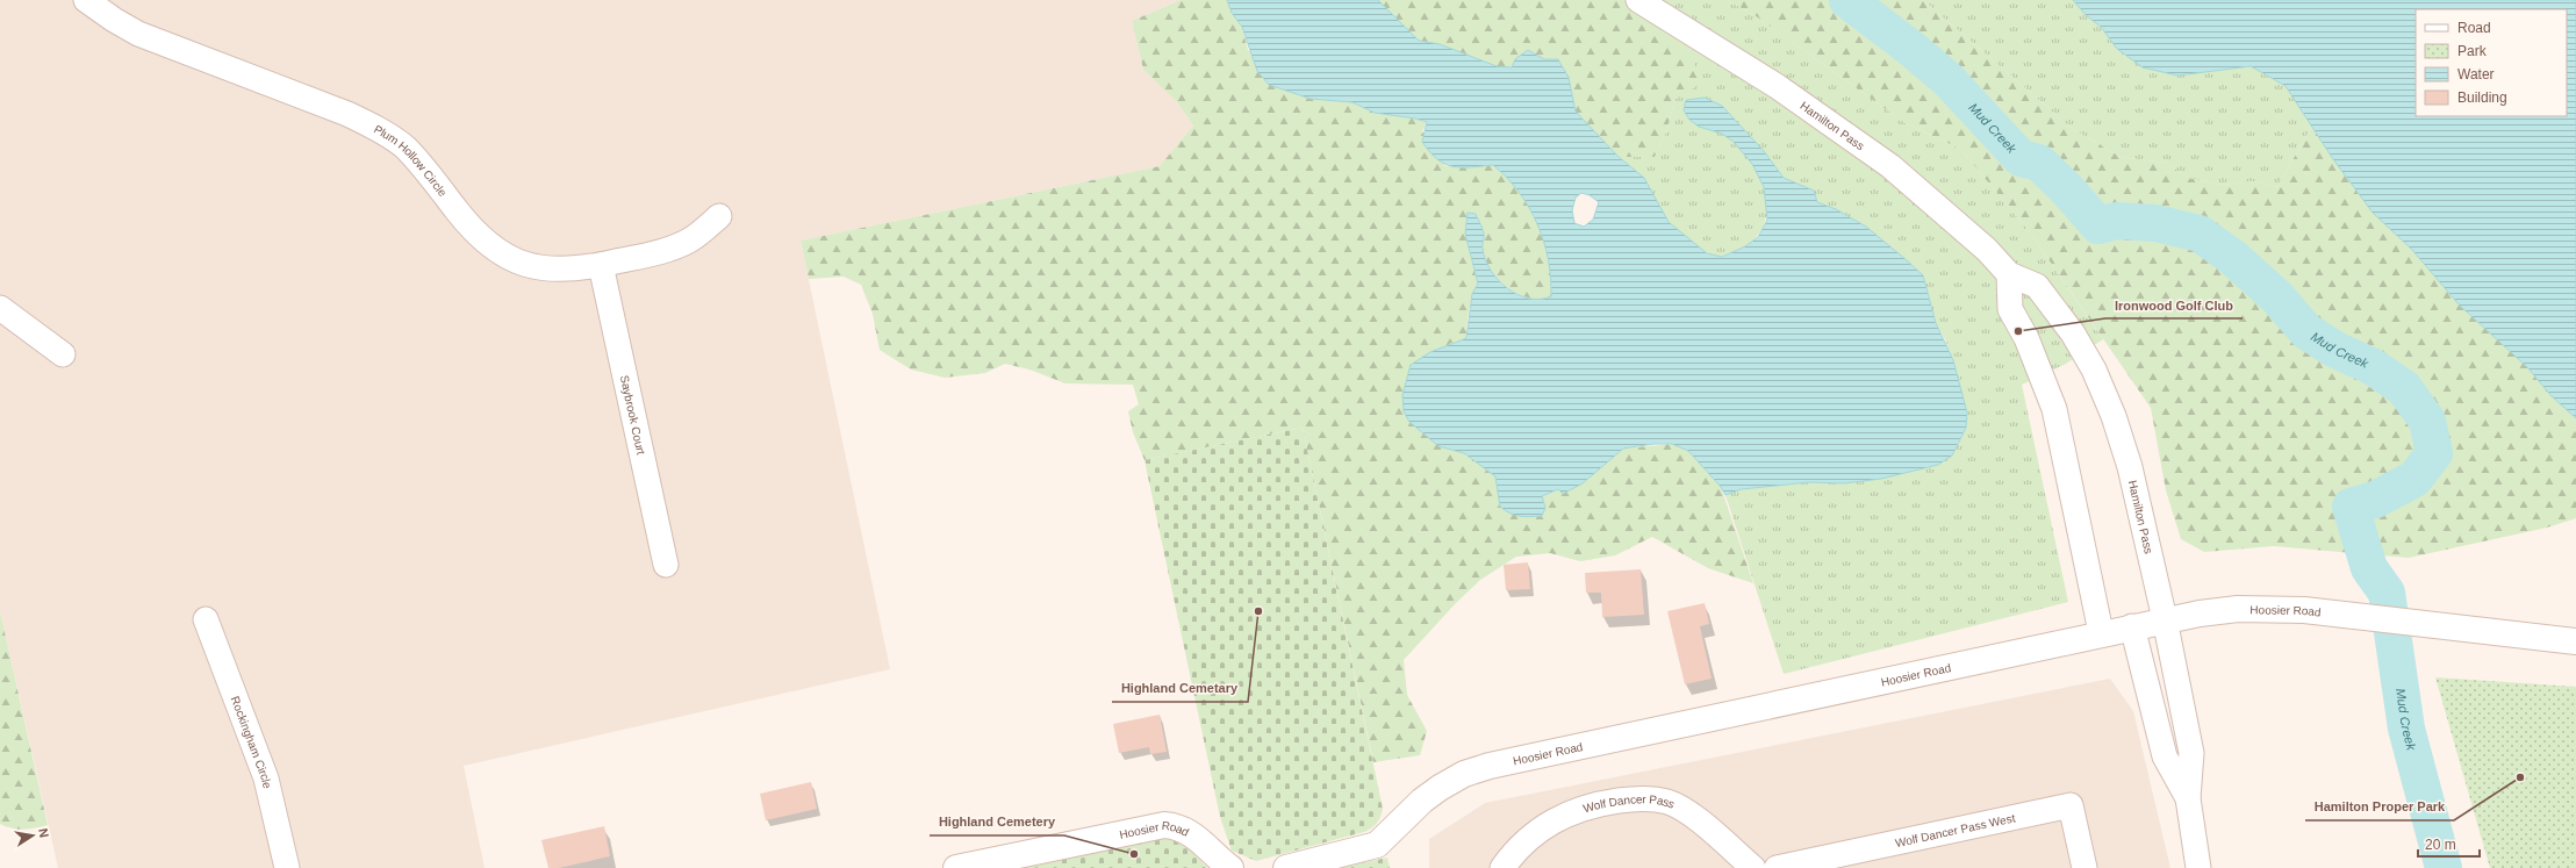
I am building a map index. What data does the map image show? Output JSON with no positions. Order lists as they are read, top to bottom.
{
  "streets": {
    "street": [
      "Hamilton Pass",
      "Plum Hollow Circle",
      "Saybrook Court",
      "Hoosier Road",
      "Rockingham Circle",
      "Wolf Dancer Pass",
      "Wolf Dancer Pass West"
    ]
  },
  "crossings": [
    ["Hamilton Pass", "Hoosier Road"],
    ["Plum Hollow Circle", "Saybrook Court"]
  ],
  "water": ["Mud Creek"],
  "places": [
    "Ironwood Golf Club",
    "Highland Cemetary",
    "Hamilton Proper Park",
    "Highland Cemetery"
  ],
  "legend": [
    "Road",
    "Park",
    "Water",
    "Building"
  ],
  "scale_bar": "20 m",
  "north": "right"
}
